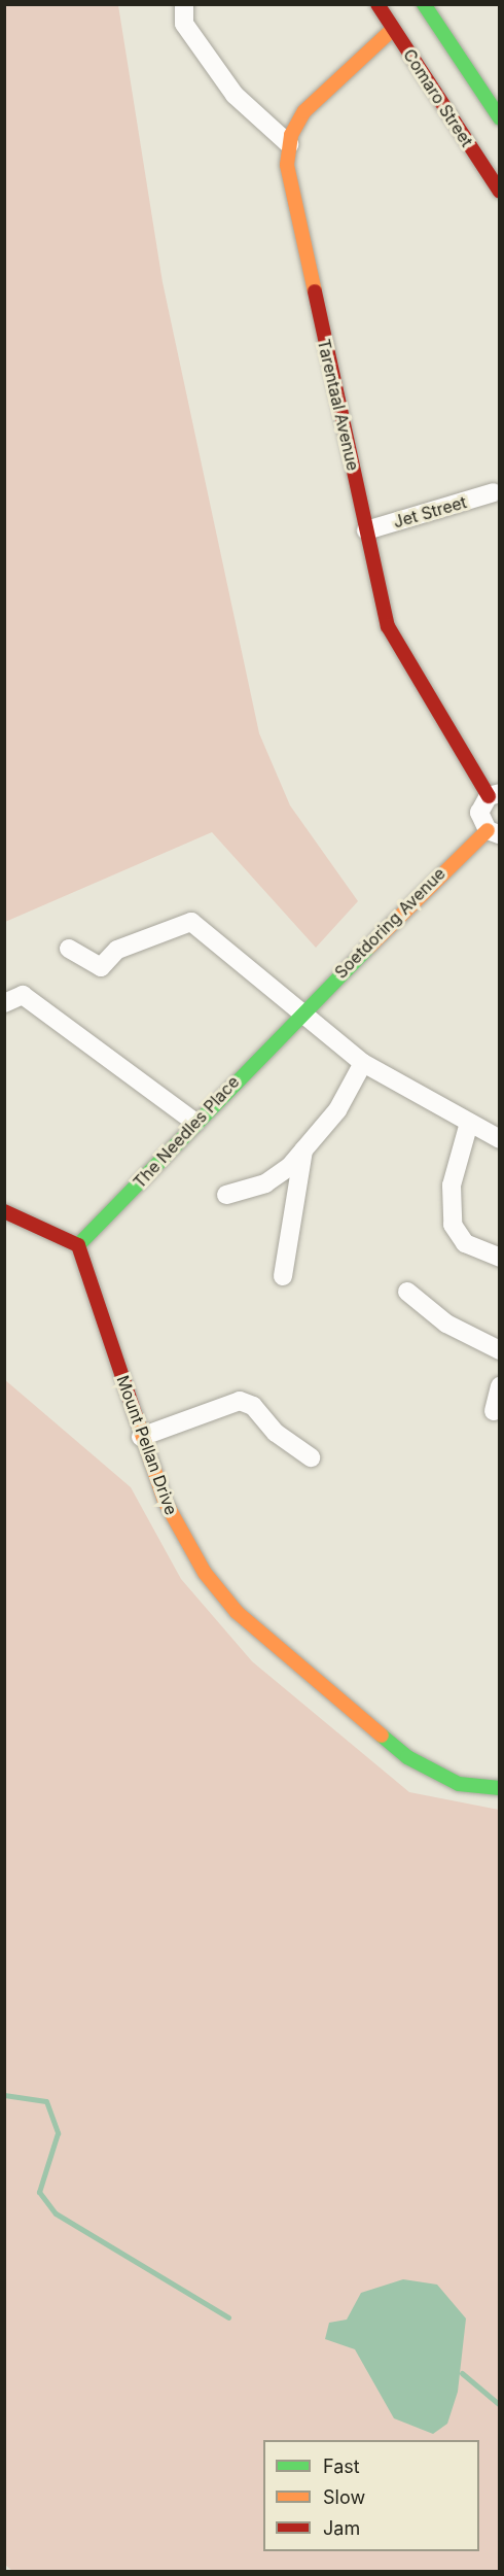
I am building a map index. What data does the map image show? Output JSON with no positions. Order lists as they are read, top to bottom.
{
  "streets": {
    "street": [
      "Comaro Street",
      "Tarentaal Avenue",
      "Jet Street",
      "Soetdoring Avenue",
      "The Needles Place",
      "Mount Pellan Drive"
    ]
  },
  "crossings": [
    ["Comaro Street", "Tarentaal Avenue"],
    ["Tarentaal Avenue", "Jet Street"],
    ["Soetdoring Avenue", "The Needles Place"],
    ["The Needles Place", "Mount Pellan Drive"]
  ],
  "legend": ["Fast", "Slow", "Jam"]
}
